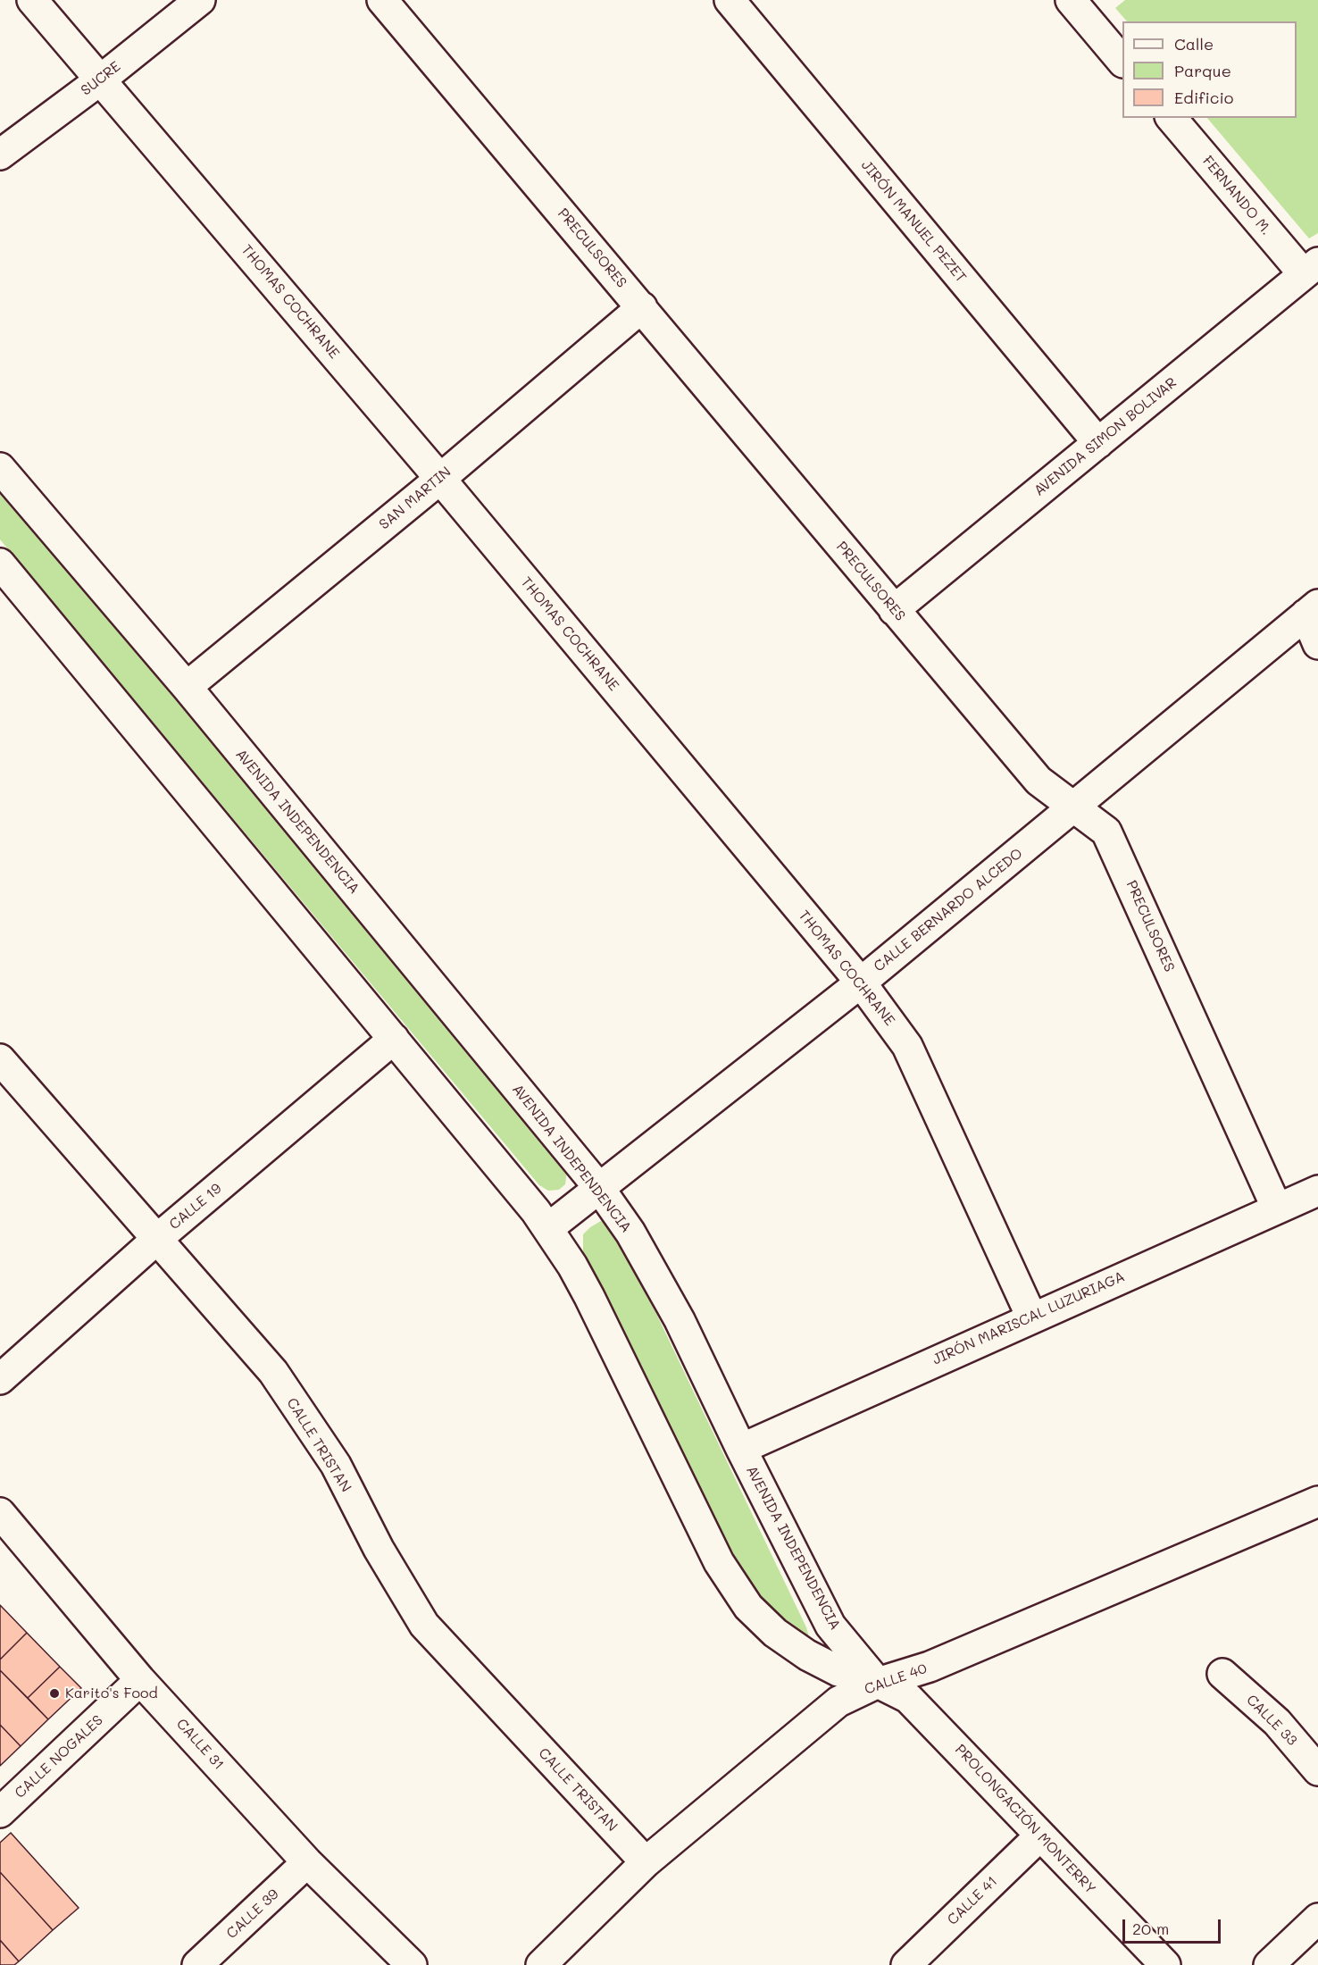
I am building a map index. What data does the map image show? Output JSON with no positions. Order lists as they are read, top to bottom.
{
  "streets": {
    "street": [
      "SUCRE",
      "FERNANDO M.",
      "JIRÓN MANUEL PEZET",
      "PRECULSORES",
      "THOMAS COCHRANE",
      "AVENIDA SIMON BOLIVAR",
      "SAN MARTIN",
      "AVENIDA INDEPENDENCIA",
      "CALLE BERNARDO ALCEDO",
      "CALLE 19",
      "JIRÓN MARISCAL LUZURIAGA",
      "CALLE TRISTAN",
      "CALLE 40",
      "CALLE 33",
      "CALLE 31",
      "CALLE NOGALES",
      "PROLONGACIÓN MONTERRY",
      "CALLE 41",
      "CALLE 39"
    ]
  },
  "crossings": [
    ["SUCRE", "THOMAS COCHRANE"],
    ["FERNANDO M.", "AVENIDA SIMON BOLIVAR"],
    ["JIRÓN MANUEL PEZET", "AVENIDA SIMON BOLIVAR"],
    ["PRECULSORES", "AVENIDA SIMON BOLIVAR"],
    ["PRECULSORES", "SAN MARTIN"],
    ["PRECULSORES", "CALLE BERNARDO ALCEDO"],
    ["PRECULSORES", "JIRÓN MARISCAL LUZURIAGA"],
    ["THOMAS COCHRANE", "SAN MARTIN"],
    ["THOMAS COCHRANE", "CALLE BERNARDO ALCEDO"],
    ["THOMAS COCHRANE", "JIRÓN MARISCAL LUZURIAGA"],
    ["SAN MARTIN", "AVENIDA INDEPENDENCIA"],
    ["AVENIDA INDEPENDENCIA", "CALLE BERNARDO ALCEDO"],
    ["AVENIDA INDEPENDENCIA", "JIRÓN MARISCAL LUZURIAGA"],
    ["AVENIDA INDEPENDENCIA", "CALLE 40"],
    ["AVENIDA INDEPENDENCIA", "PROLONGACIÓN MONTERRY"],
    ["CALLE 19", "CALLE TRISTAN"],
    ["CALLE TRISTAN", "CALLE 40"],
    ["CALLE 40", "PROLONGACIÓN MONTERRY"],
    ["CALLE 31", "CALLE NOGALES"],
    ["CALLE 31", "CALLE 39"],
    ["PROLONGACIÓN MONTERRY", "CALLE 41"]
  ],
  "places": ["Karito's Food"],
  "legend": ["Calle", "Parque", "Edificio"],
  "scale_bar": "20 m"
}
